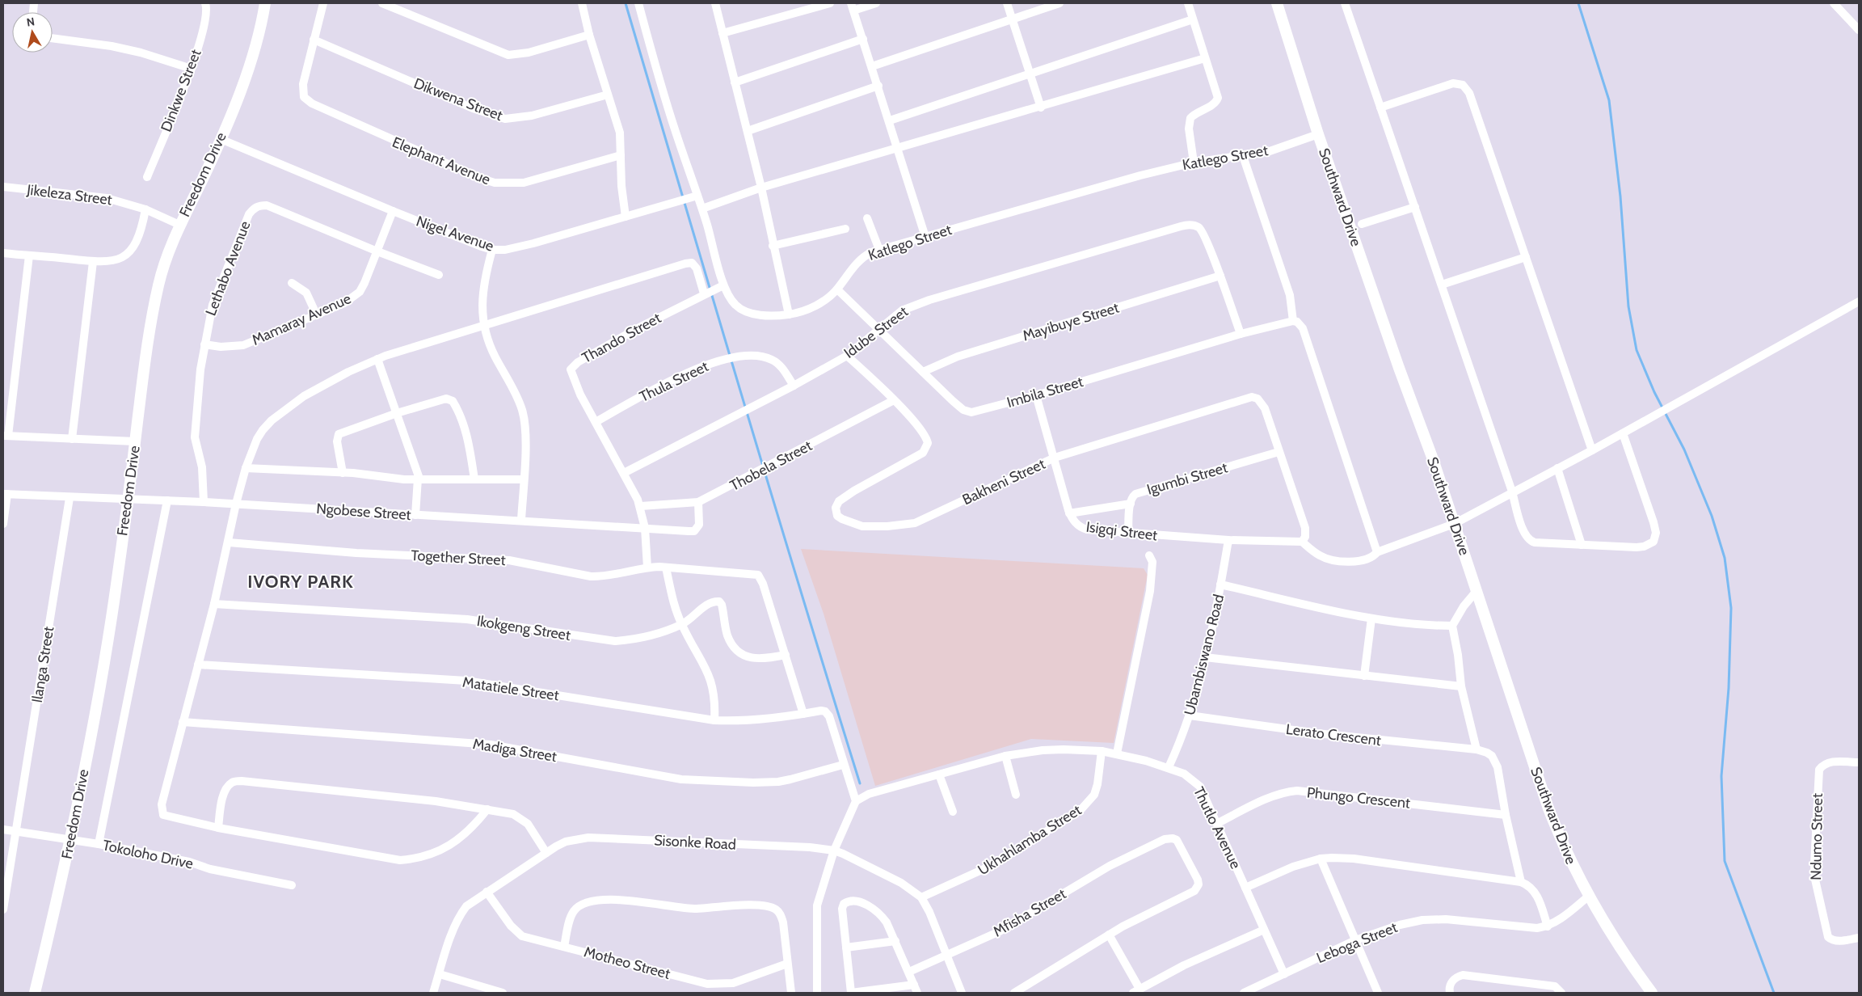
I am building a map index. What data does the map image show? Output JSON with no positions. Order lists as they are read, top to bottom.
{
  "streets": {
    "main road": ["Freedom Drive", "Southward Drive"],
    "street": [
      "Dinkwe Street",
      "Dikwena Street",
      "Katlego Street",
      "Elephant Avenue",
      "Jikeleza Street",
      "Nigel Avenue",
      "Lethabo Avenue",
      "Mamaray Avenue",
      "Mayibuye Street",
      "Idube Street",
      "Thando Street",
      "Thula Street",
      "Imbila Street",
      "Thobela Street",
      "Igumbi Street",
      "Bakheni Street",
      "Ngobese Street",
      "Isigqi Street",
      "Together Street",
      "Ikokgeng Street",
      "Ubambiswano Road",
      "Ilanga Street",
      "Matatiele Street",
      "Lerato Crescent",
      "Madiga Street",
      "Phungo Crescent",
      "Thutlo Avenue",
      "Ndumo Street",
      "Ukhahlamba Street",
      "Sisonke Road",
      "Tokoloho Drive",
      "Mfisha Street",
      "Leboga Street",
      "Motheo Street"
    ]
  },
  "crossings": [
    ["Dikwena Street", "Elephant Avenue"],
    ["Katlego Street", "Southward Drive"],
    ["Katlego Street", "Nigel Avenue"],
    ["Katlego Street", "Thando Street"],
    ["Katlego Street", "Imbila Street"],
    ["Freedom Drive", "Jikeleza Street"],
    ["Freedom Drive", "Nigel Avenue"],
    ["Freedom Drive", "Ngobese Street"],
    ["Freedom Drive", "Tokoloho Drive"],
    ["Nigel Avenue", "Mamaray Avenue"],
    ["Lethabo Avenue", "Mamaray Avenue"],
    ["Lethabo Avenue", "Ngobese Street"],
    ["Mayibuye Street", "Idube Street"],
    ["Mayibuye Street", "Imbila Street"],
    ["Idube Street", "Thando Street"],
    ["Idube Street", "Thula Street"],
    ["Idube Street", "Imbila Street"],
    ["Idube Street", "Bakheni Street"],
    ["Thando Street", "Thula Street"],
    ["Thando Street", "Thobela Street"],
    ["Thando Street", "Ngobese Street"],
    ["Imbila Street", "Isigqi Street"],
    ["Thobela Street", "Bakheni Street"],
    ["Thobela Street", "Ngobese Street"],
    ["Igumbi Street", "Bakheni Street"],
    ["Igumbi Street", "Isigqi Street"],
    ["Bakheni Street", "Isigqi Street"],
    ["Ngobese Street", "Ilanga Street"],
    ["Isigqi Street", "Ubambiswano Road"],
    ["Together Street", "Ikokgeng Street"],
    ["Ubambiswano Road", "Lerato Crescent"],
    ["Ubambiswano Road", "Thutlo Avenue"],
    ["Ilanga Street", "Tokoloho Drive"],
    ["Matatiele Street", "Madiga Street"],
    ["Phungo Crescent", "Thutlo Avenue"],
    ["Thutlo Avenue", "Ukhahlamba Street"],
    ["Thutlo Avenue", "Leboga Street"],
    ["Ukhahlamba Street", "Sisonke Road"],
    ["Sisonke Road", "Mfisha Street"],
    ["Sisonke Road", "Motheo Street"]
  ],
  "districts": ["IVORY PARK"],
  "north": "top"
}
